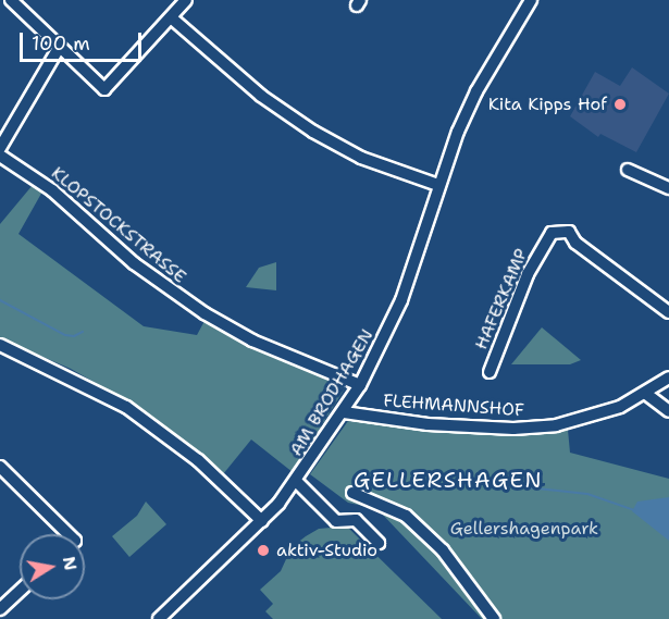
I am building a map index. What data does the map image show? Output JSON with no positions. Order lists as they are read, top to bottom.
{
  "streets": {
    "street": [
      "KLOPSTOCKSTRASSE",
      "HAFERKAMP",
      "AM BRODHAGEN",
      "FLEHMANNSHOF"
    ]
  },
  "crossings": [
    ["KLOPSTOCKSTRASSE", "AM BRODHAGEN"],
    ["AM BRODHAGEN", "FLEHMANNSHOF"]
  ],
  "districts": ["GELLERSHAGEN"],
  "parks": ["Gellershagenpark"],
  "places": ["Kita Kipps Hof", "aktiv-Studio"],
  "scale_bar": "100 m",
  "north": "right"
}
